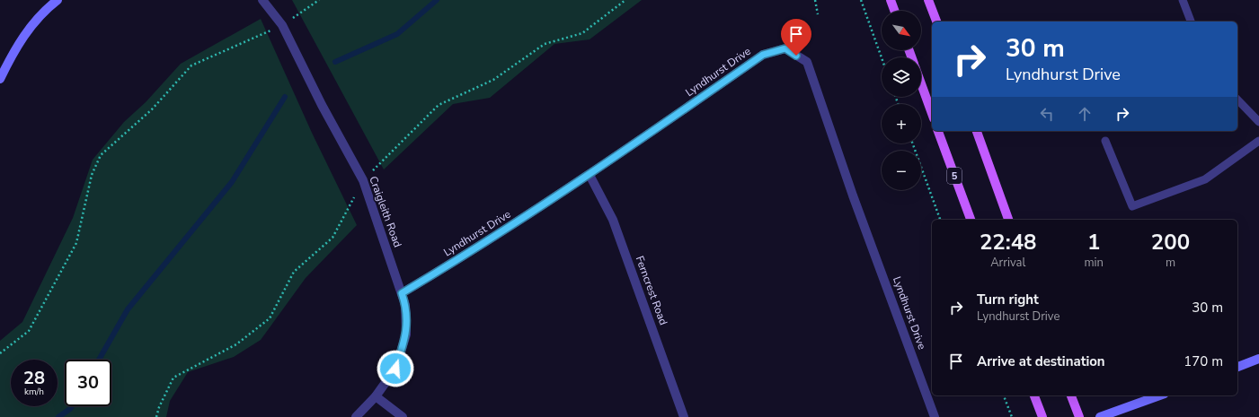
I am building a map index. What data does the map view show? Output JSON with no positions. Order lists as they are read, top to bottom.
{
  "streets": {
    "main road": ["5"],
    "street": ["Lyndhurst Drive", "Craigleith Road", "Ferncrest Road"]
  },
  "crossings": [
    ["Lyndhurst Drive", "Craigleith Road"],
    ["Lyndhurst Drive", "Ferncrest Road"]
  ],
  "north": "bottom right",
  "page": {
    "map_buttons": ["+", "−"],
    "turn": ["30 m", "Lyndhurst Drive"],
    "eta": [
      "22:48",
      "Arrival",
      "1",
      "min",
      "200",
      "m"
    ],
    "list": [
      {
        "name": "Turn right",
        "note": "Lyndhurst Drive",
        "value": "30 m"
      },
      {
        "name": "Arrive at destination",
        "value": "170 m"
      }
    ],
    "speed": "28 km/h",
    "limit": "30"
  }
}
